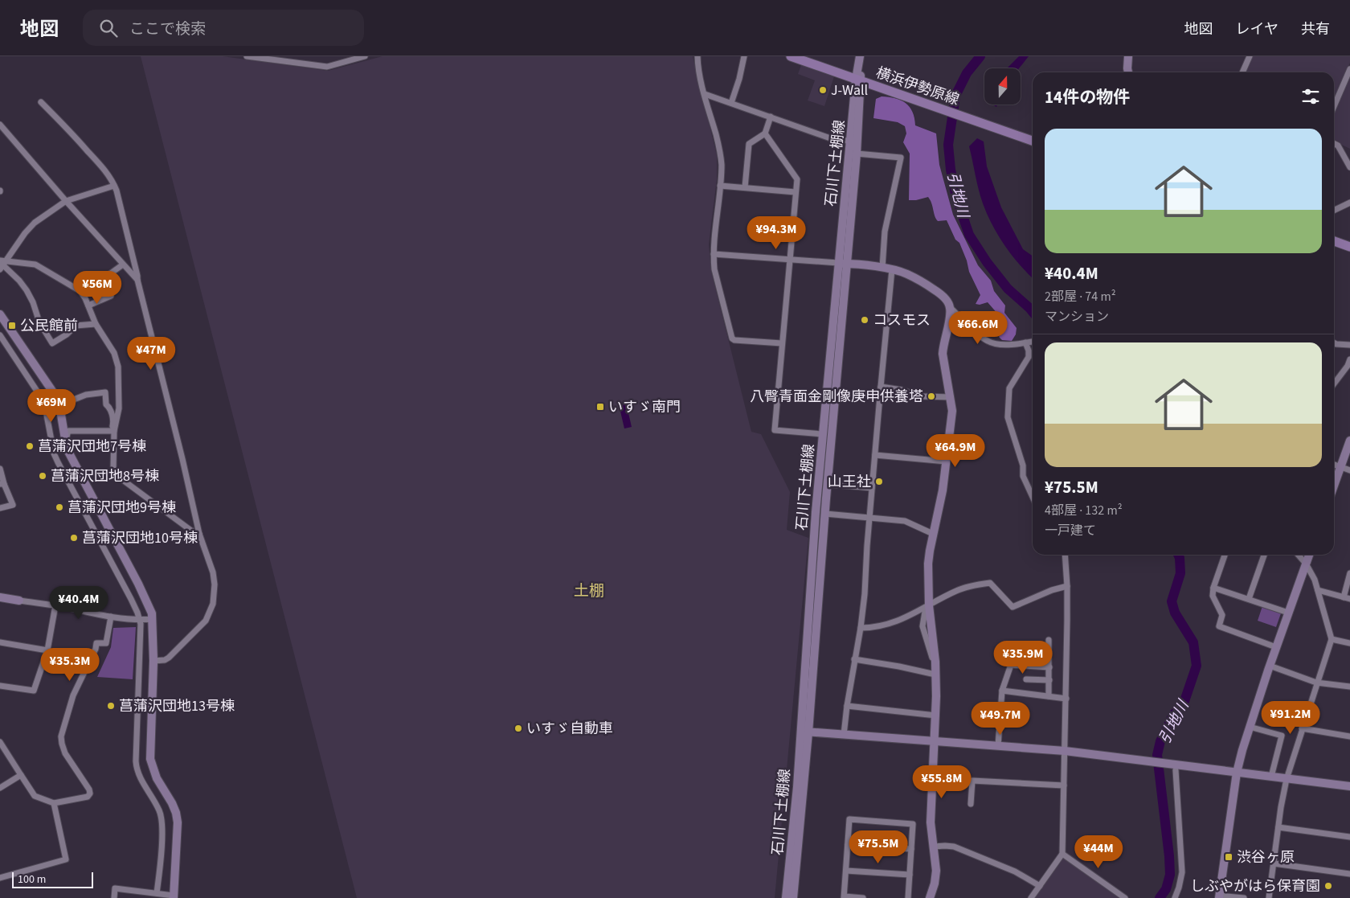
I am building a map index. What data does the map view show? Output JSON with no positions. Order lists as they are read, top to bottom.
{
  "streets": {
    "main road": ["横浜伊勢原線"],
    "street": ["石川下土棚線"]
  },
  "crossings": [
    ["横浜伊勢原線", "石川下土棚線"]
  ],
  "districts": ["土棚"],
  "water": ["引地川"],
  "places": {
    "other": [
      "J-Wall",
      "コスモス",
      "八臀青面金剛像庚申供養塔",
      "菖蒲沢団地7号棟",
      "菖蒲沢団地8号棟",
      "山王社",
      "菖蒲沢団地9号棟",
      "菖蒲沢団地10号棟",
      "菖蒲沢団地13号棟",
      "いすゞ自動車",
      "しぶやがはら保育園"
    ],
    "transit": ["公民館前", "いすゞ南門", "渋谷ヶ原"]
  },
  "scale_bar": "100 m",
  "north": "top",
  "page": {
    "header": "地図",
    "search": "ここで検索",
    "nav": ["地図", "レイヤ", "共有"],
    "heading": "14件の物件",
    "list": [
      {
        "name": "¥40.4M",
        "note": "2部屋 · 74 m² · マンション"
      },
      {
        "name": "¥75.5M",
        "note": "4部屋 · 132 m² · 一戸建て"
      }
    ],
    "price": [
      "¥94.3M",
      "¥56M",
      "¥66.6M",
      "¥47M",
      "¥69M",
      "¥64.9M",
      "¥40.4M",
      "¥35.9M",
      "¥35.3M",
      "¥91.2M",
      "¥49.7M",
      "¥55.8M",
      "¥75.5M",
      "¥44M"
    ],
    "scale": "100 m"
  }
}
